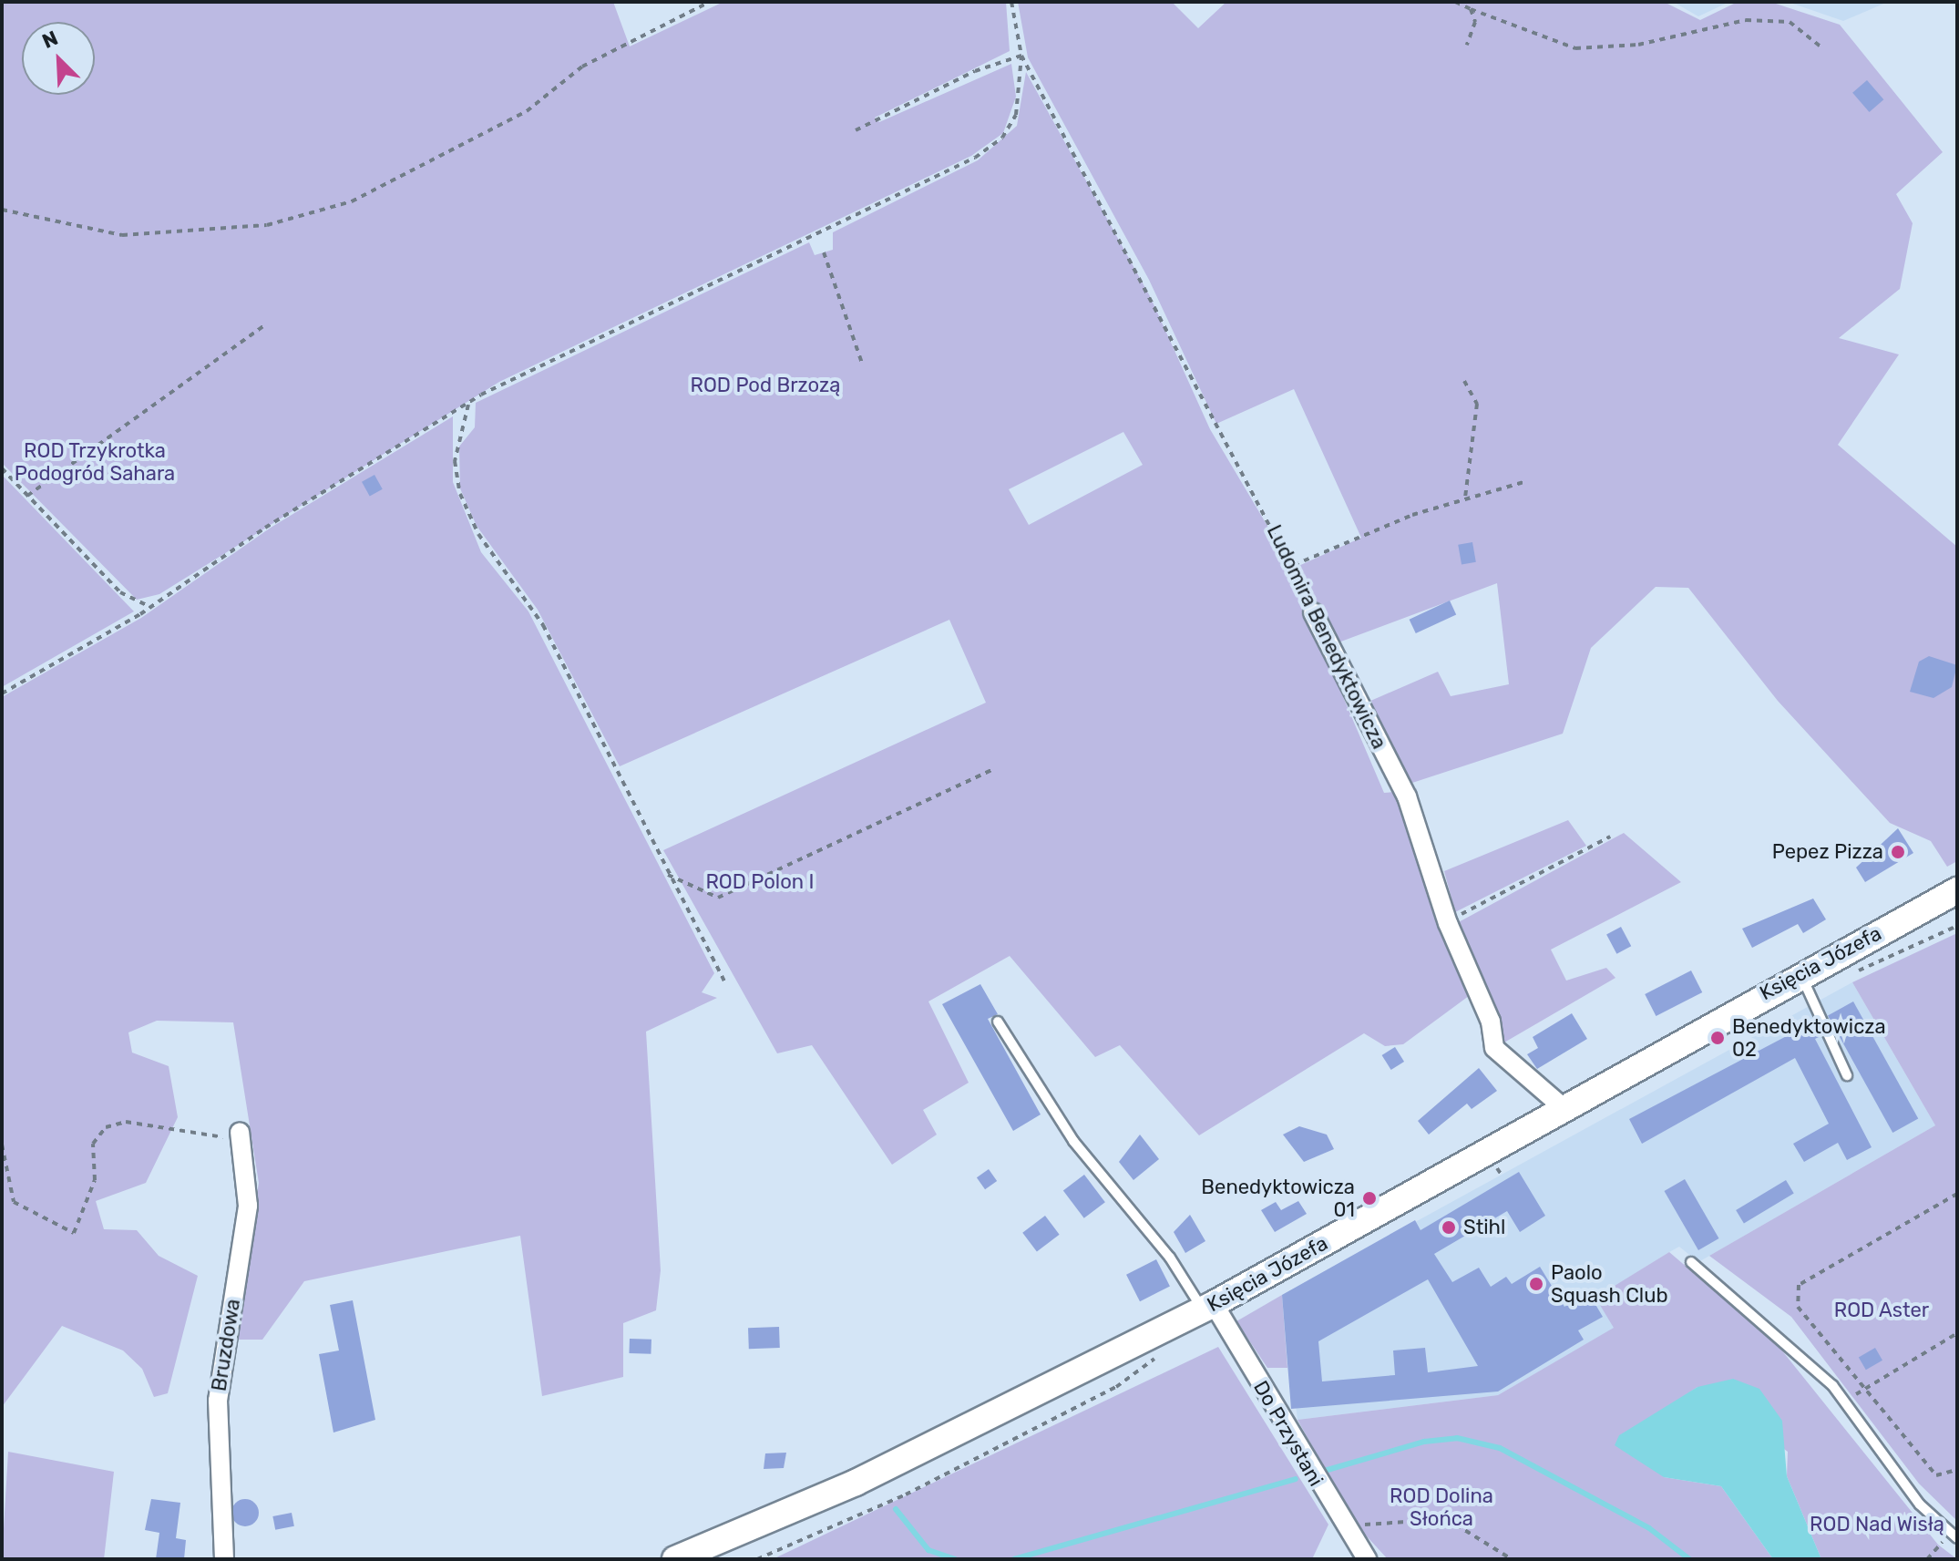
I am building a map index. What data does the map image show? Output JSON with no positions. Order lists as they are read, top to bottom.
{
  "streets": {
    "main road": ["Księcia Józefa"],
    "street": ["Ludomira Benedyktowicza", "Bruzdowa", "Do Przystani"]
  },
  "crossings": [
    ["Ludomira Benedyktowicza", "Księcia Józefa"],
    ["Księcia Józefa", "Do Przystani"]
  ],
  "parks": [
    "ROD Pod Brzozą",
    "ROD Trzykrotka Podogród Sahara",
    "ROD Polon I",
    "ROD Aster",
    "ROD Dolina Słońca",
    "ROD Nad Wisłą"
  ],
  "places": [
    "Pepez Pizza",
    "Benedyktowicza 02",
    "Benedyktowicza 01",
    "Stihl",
    "Paolo Squash Club"
  ],
  "north": "top left"
}
